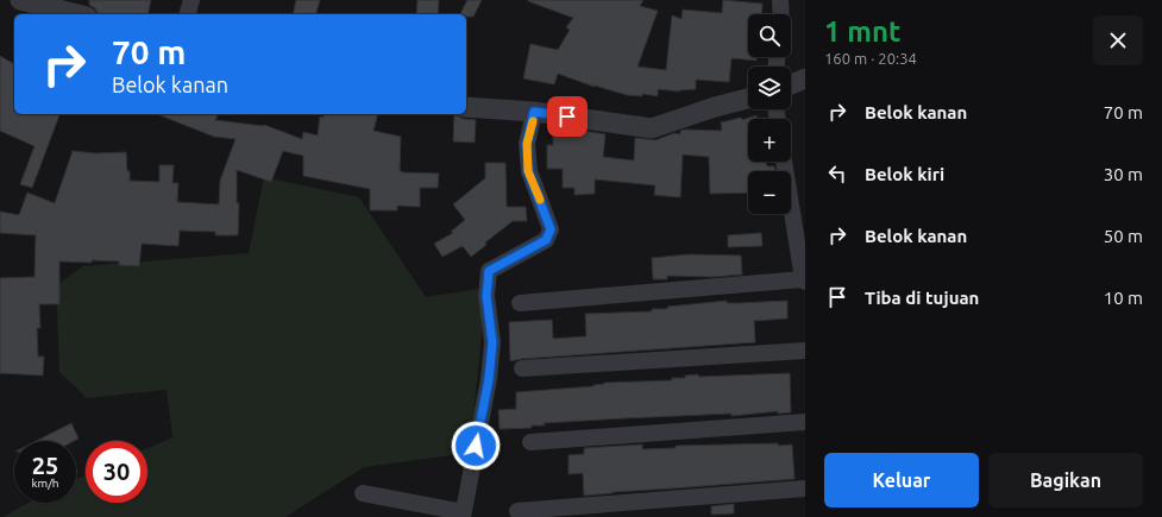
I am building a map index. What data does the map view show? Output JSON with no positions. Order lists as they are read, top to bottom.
{
  "page": {
    "heading": ["1 mnt", "160 m · 20:34"],
    "map_buttons": ["+", "−"],
    "turn": ["70 m", "Belok kanan"],
    "list": [
      {
        "name": "Belok kanan",
        "value": "70 m"
      },
      {
        "name": "Belok kiri",
        "value": "30 m"
      },
      {
        "name": "Belok kanan",
        "value": "50 m"
      },
      {
        "name": "Tiba di tujuan",
        "value": "10 m"
      }
    ],
    "speed": "25 km/h",
    "limit": "30",
    "buttons": ["Keluar", "Bagikan"]
  }
}
